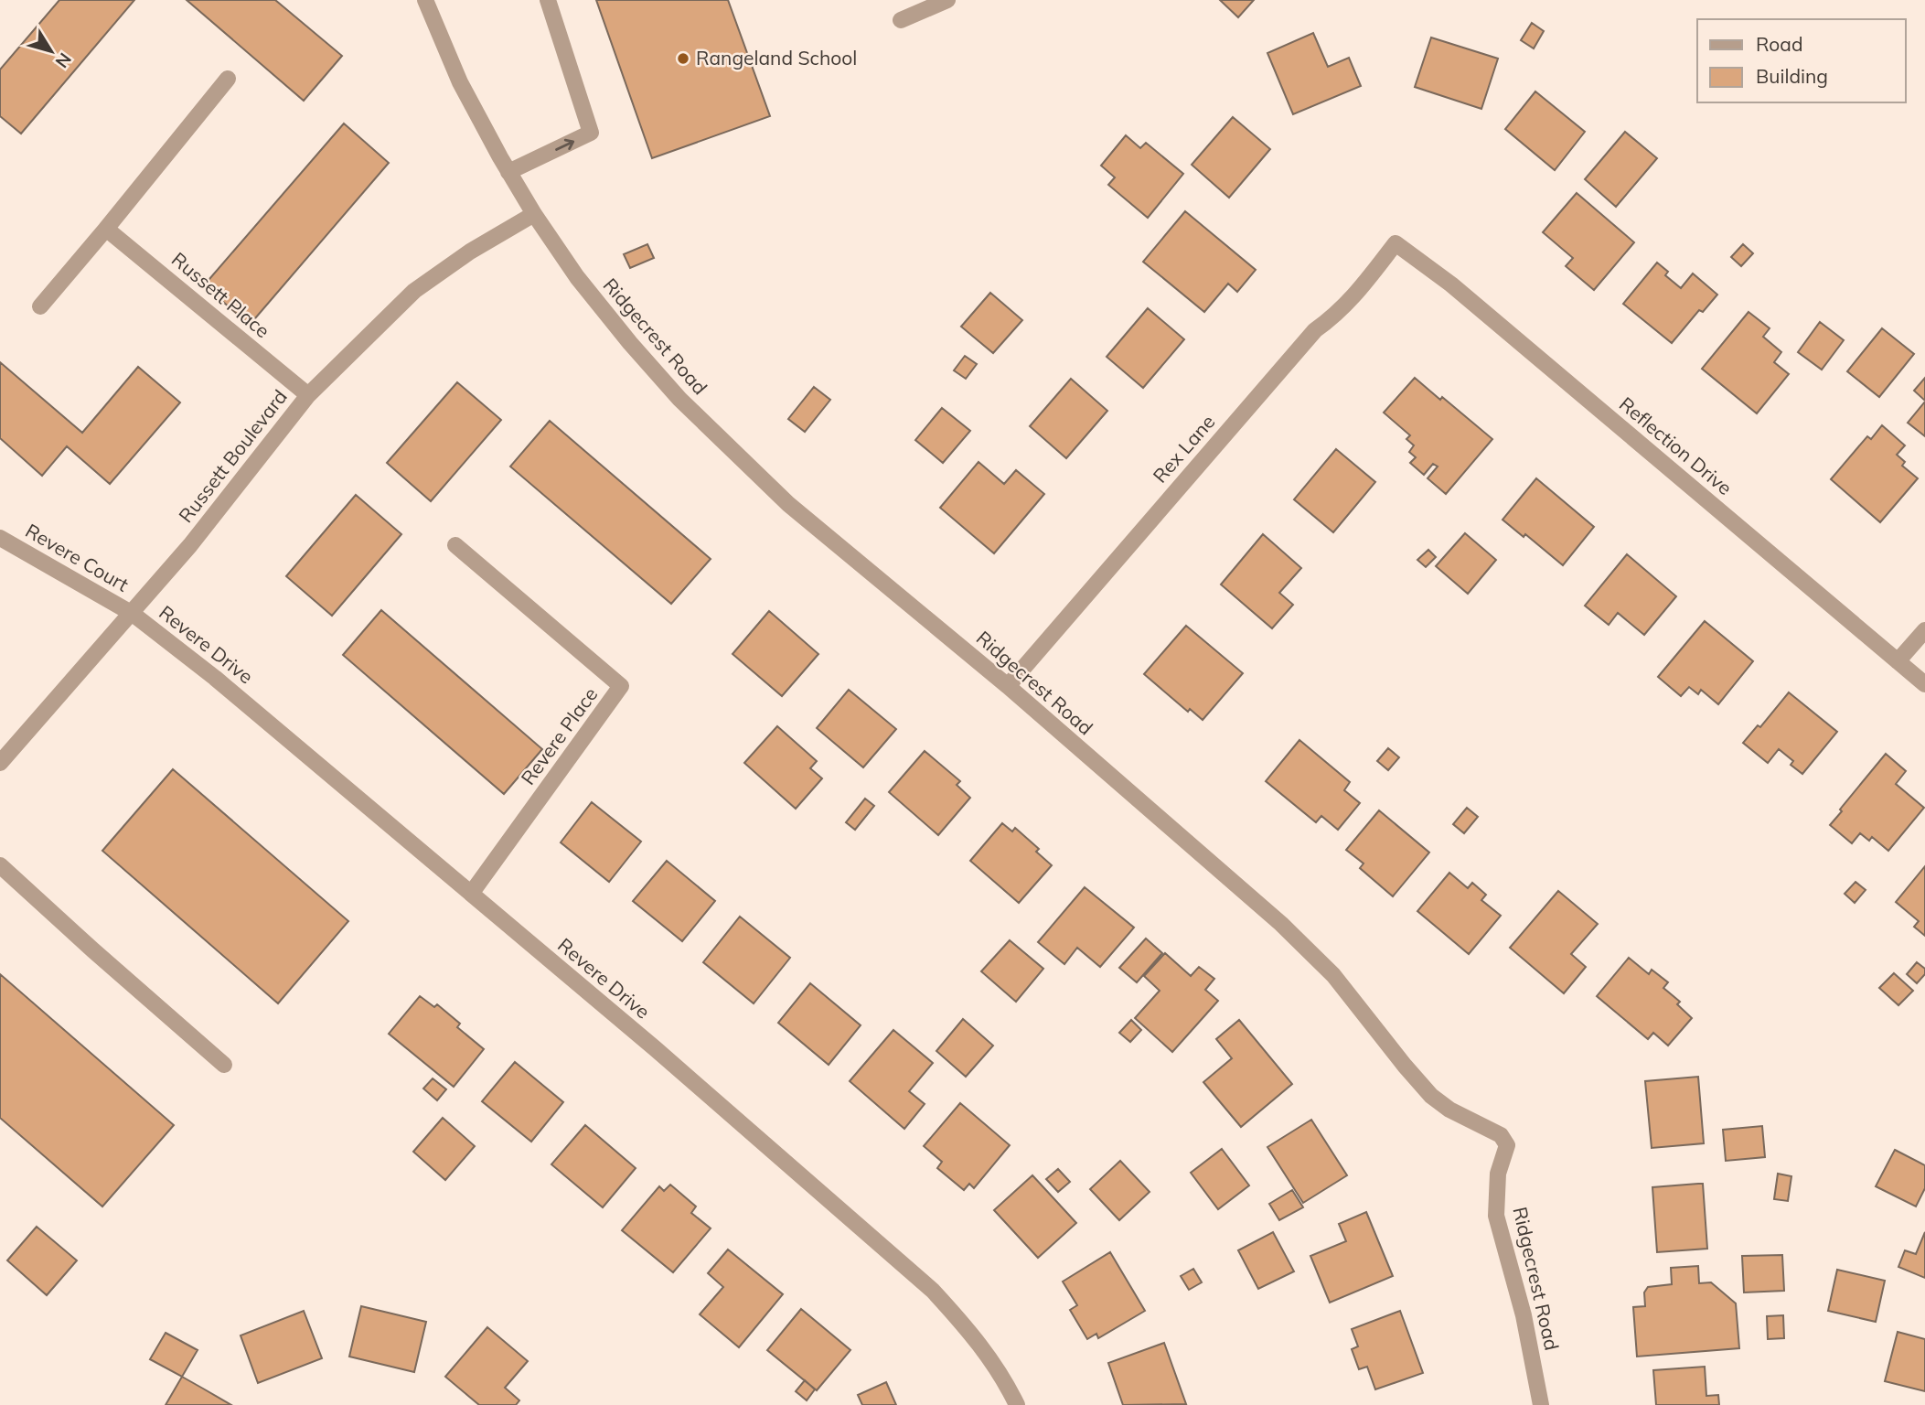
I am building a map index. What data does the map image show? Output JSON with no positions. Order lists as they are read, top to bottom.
{
  "streets": {
    "street": [
      "Russett Place",
      "Ridgecrest Road",
      "Reflection Drive",
      "Rex Lane",
      "Russett Boulevard",
      "Revere Court",
      "Revere Drive",
      "Revere Place"
    ]
  },
  "crossings": [
    ["Russett Place", "Russett Boulevard"],
    ["Ridgecrest Road", "Rex Lane"],
    ["Ridgecrest Road", "Russett Boulevard"],
    ["Reflection Drive", "Rex Lane"],
    ["Russett Boulevard", "Revere Court"],
    ["Russett Boulevard", "Revere Drive"],
    ["Revere Court", "Revere Drive"],
    ["Revere Drive", "Revere Place"]
  ],
  "places": ["Rangeland School"],
  "legend": ["Road", "Building"],
  "north": "bottom right"
}
